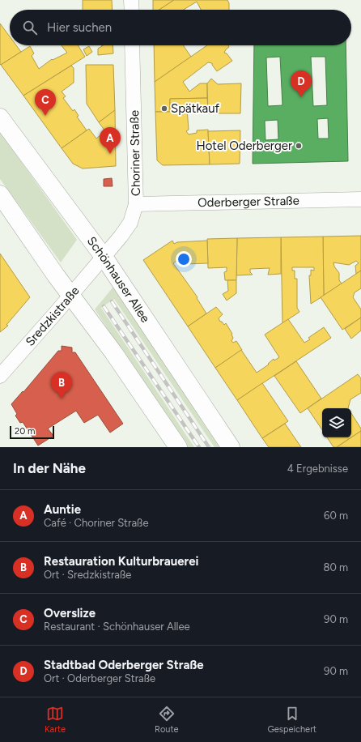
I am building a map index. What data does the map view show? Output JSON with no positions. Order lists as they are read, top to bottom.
{
  "streets": {
    "main road": ["Schönhauser Allee"],
    "street": ["Choriner Straße", "Oderberger Straße", "Sredzkistraße"]
  },
  "crossings": [
    ["Choriner Straße", "Oderberger Straße"],
    ["Choriner Straße", "Schönhauser Allee"],
    ["Choriner Straße", "Sredzkistraße"],
    ["Schönhauser Allee", "Sredzkistraße"]
  ],
  "places": ["Spätkauf", "Hotel Oderberger"],
  "scale_bar": "20 m",
  "page": {
    "search": "Hier suchen",
    "pins": [
      "D",
      "C",
      "A",
      "B"
    ],
    "scale": "20 m",
    "heading": ["In der Nähe", "4 Ergebnisse"],
    "list": [
      {
        "mark": "A",
        "name": "Auntie",
        "note": "Café · Choriner Straße",
        "value": "60 m"
      },
      {
        "mark": "B",
        "name": "Restauration Kulturbrauerei",
        "note": "Ort · Sredzkistraße",
        "value": "80 m"
      },
      {
        "mark": "C",
        "name": "Overslize",
        "note": "Restaurant · Schönhauser Allee",
        "value": "90 m"
      },
      {
        "mark": "D",
        "name": "Stadtbad Oderberger Straße",
        "note": "Ort · Oderberger Straße",
        "value": "90 m"
      }
    ],
    "nav": ["Karte", "Route", "Gespeichert"]
  }
}
